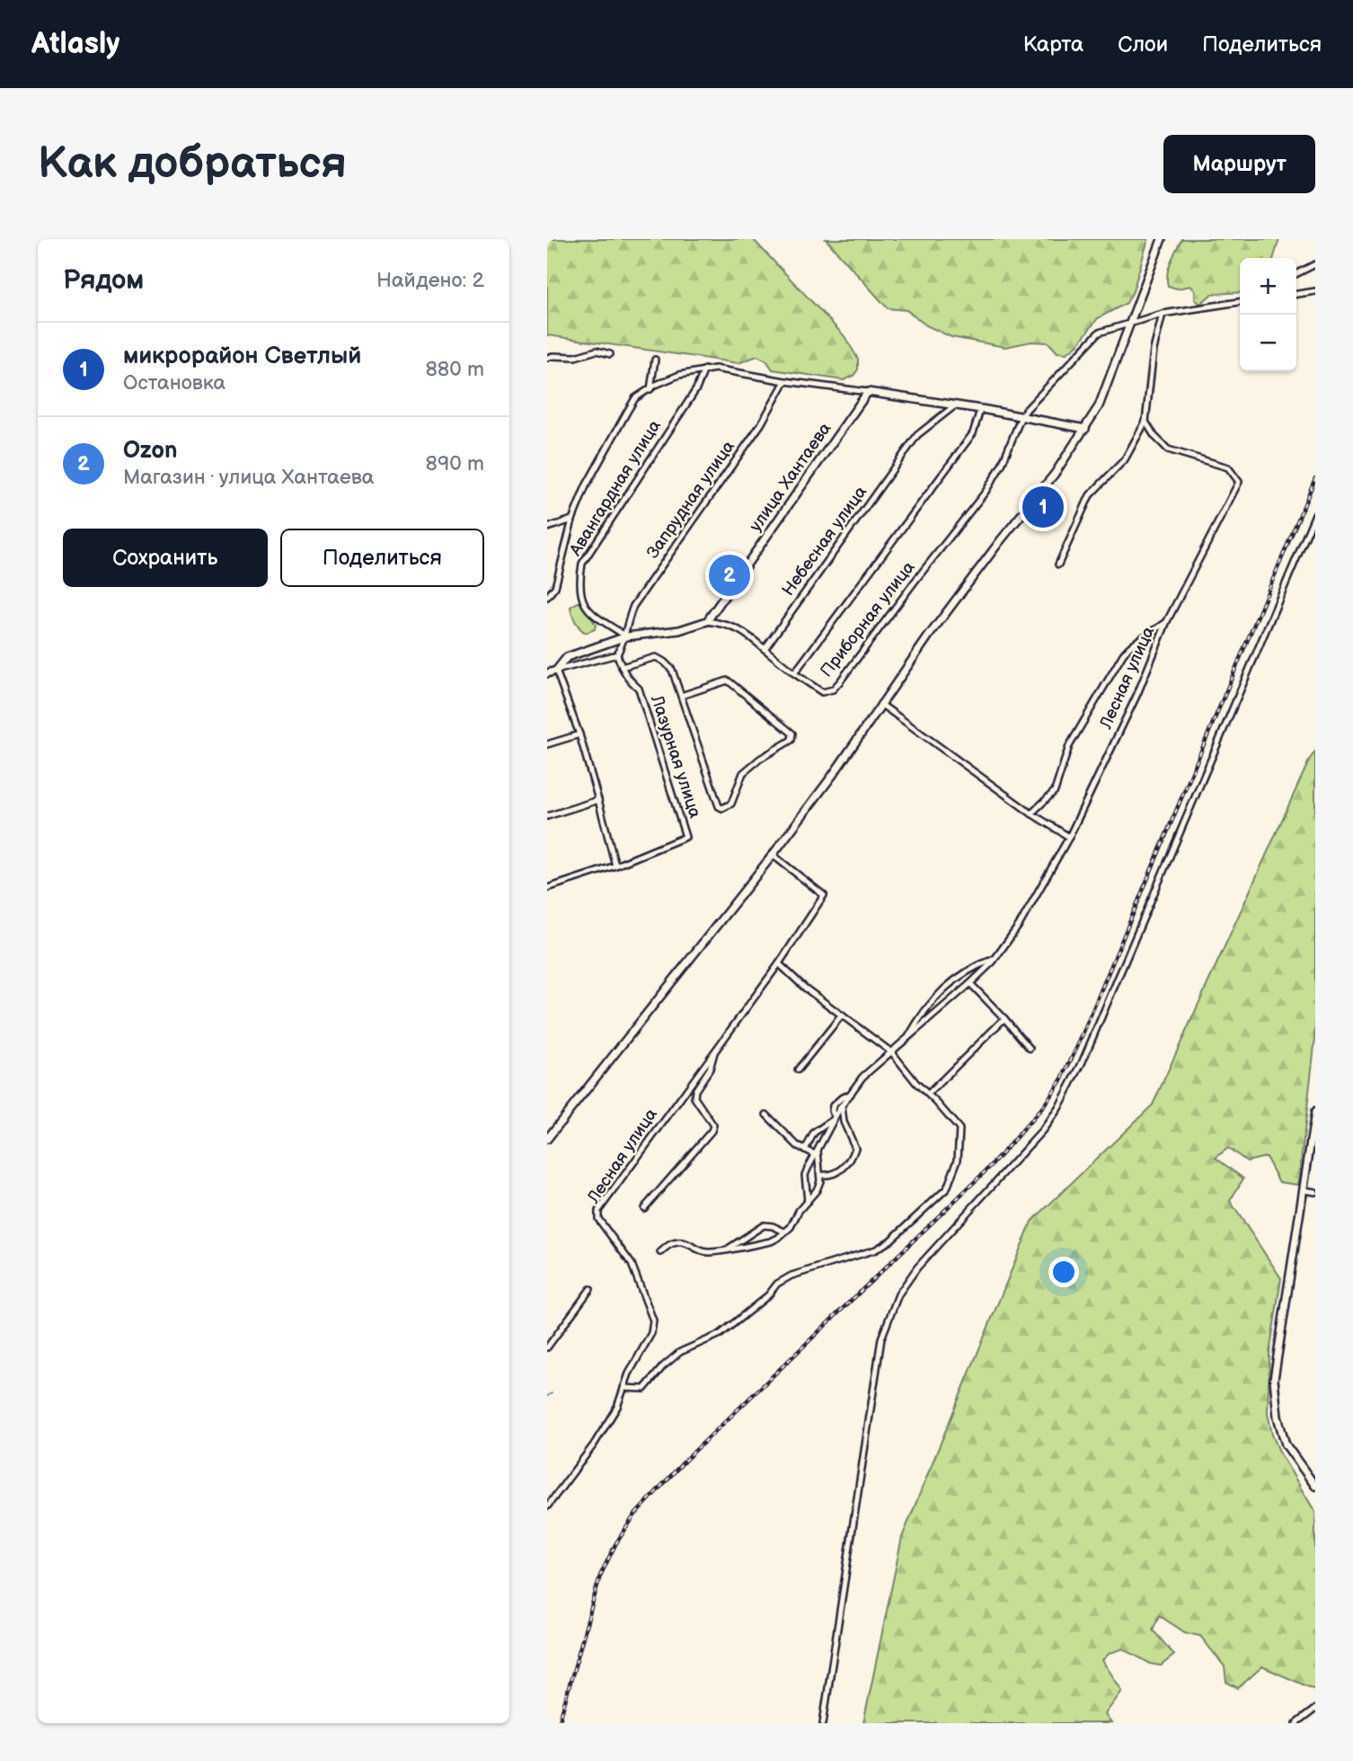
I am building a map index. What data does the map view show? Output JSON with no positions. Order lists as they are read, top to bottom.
{
  "streets": {
    "street": [
      "улица Хантаева",
      "Авангардная улица",
      "Запрудная улица",
      "Небесная улица",
      "Приборная улица",
      "Лесная улица",
      "Лазурная улица"
    ]
  },
  "crossings": [
    ["Авангардная улица", "Запрудная улица"]
  ],
  "page": {
    "header": "Atlasly",
    "nav": ["Карта", "Слои", "Поделиться"],
    "buttons": [
      "Маршрут",
      ["Сохранить", "Поделиться"]
    ],
    "title": "Как добраться",
    "heading": ["Рядом", "Найдено: 2"],
    "map_buttons": ["+", "−"],
    "list": [
      {
        "mark": "1",
        "name": "микрорайон Светлый",
        "note": "Остановка",
        "value": "880 m"
      },
      {
        "mark": "2",
        "name": "Ozon",
        "note": "Магазин · улица Хантаева",
        "value": "890 m"
      }
    ],
    "pins": ["1", "2"]
  }
}
